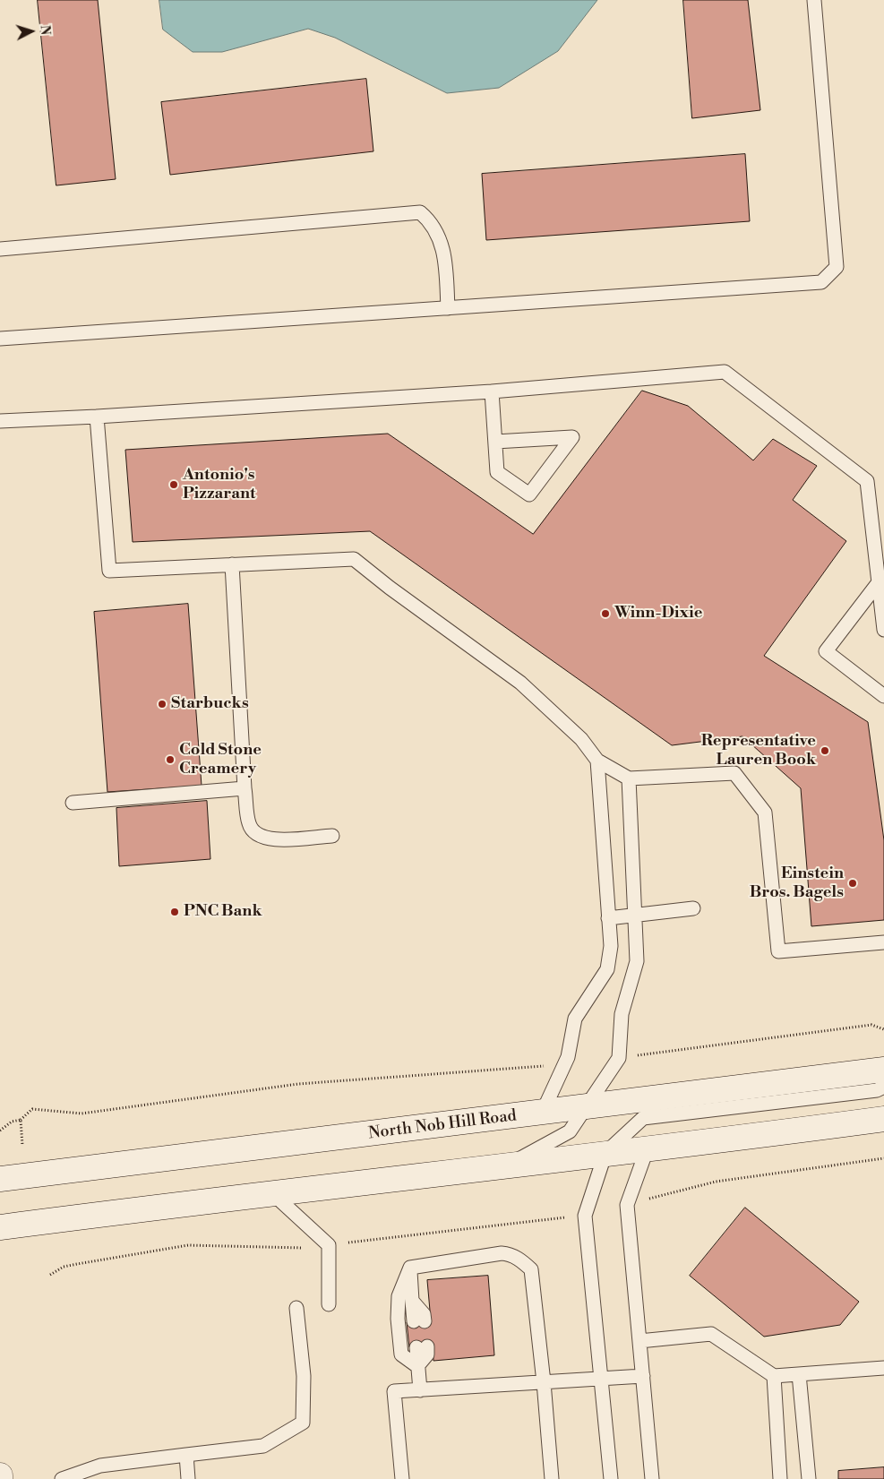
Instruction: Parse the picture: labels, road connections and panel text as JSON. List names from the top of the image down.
{
  "streets": {
    "main road": ["North Nob Hill Road"]
  },
  "places": [
    "Antonio's Pizzarant",
    "Winn-Dixie",
    "Starbucks",
    "Representative Lauren Book",
    "Cold Stone Creamery",
    "Einstein Bros. Bagels",
    "PNC Bank"
  ],
  "north": "right"
}
